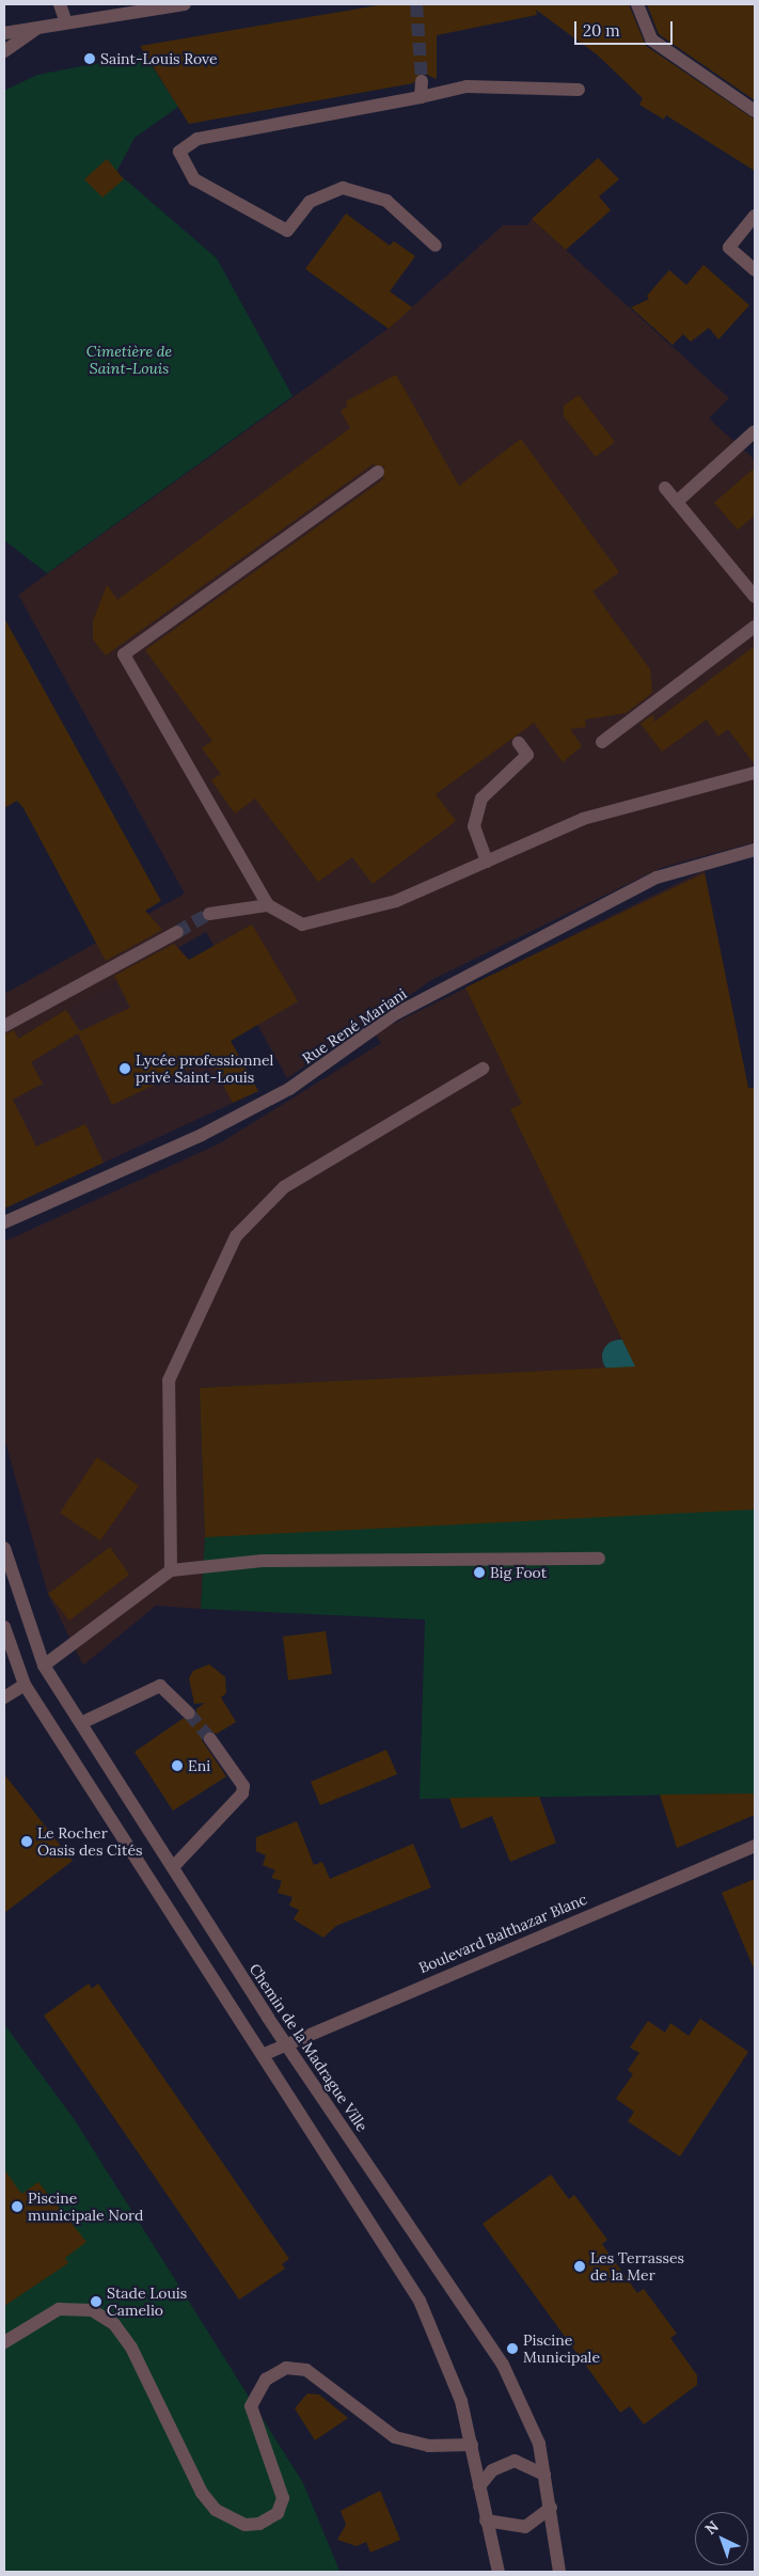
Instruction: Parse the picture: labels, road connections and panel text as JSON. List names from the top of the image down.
{
  "streets": {
    "street": ["Rue René Mariani", "Boulevard Balthazar Blanc", "Chemin de la Madrague Ville"]
  },
  "crossings": [
    ["Boulevard Balthazar Blanc", "Chemin de la Madrague Ville"]
  ],
  "parks": ["Cimetière de Saint-Louis"],
  "places": [
    "Saint-Louis Rove",
    "Lycée professionnel privé Saint-Louis",
    "Big Foot",
    "Eni",
    "Le Rocher Oasis des Cités",
    "Piscine municipale Nord",
    "Les Terrasses de la Mer",
    "Stade Louis Camelio",
    "Piscine Municipale"
  ],
  "scale_bar": "20 m",
  "north": "top left"
}
